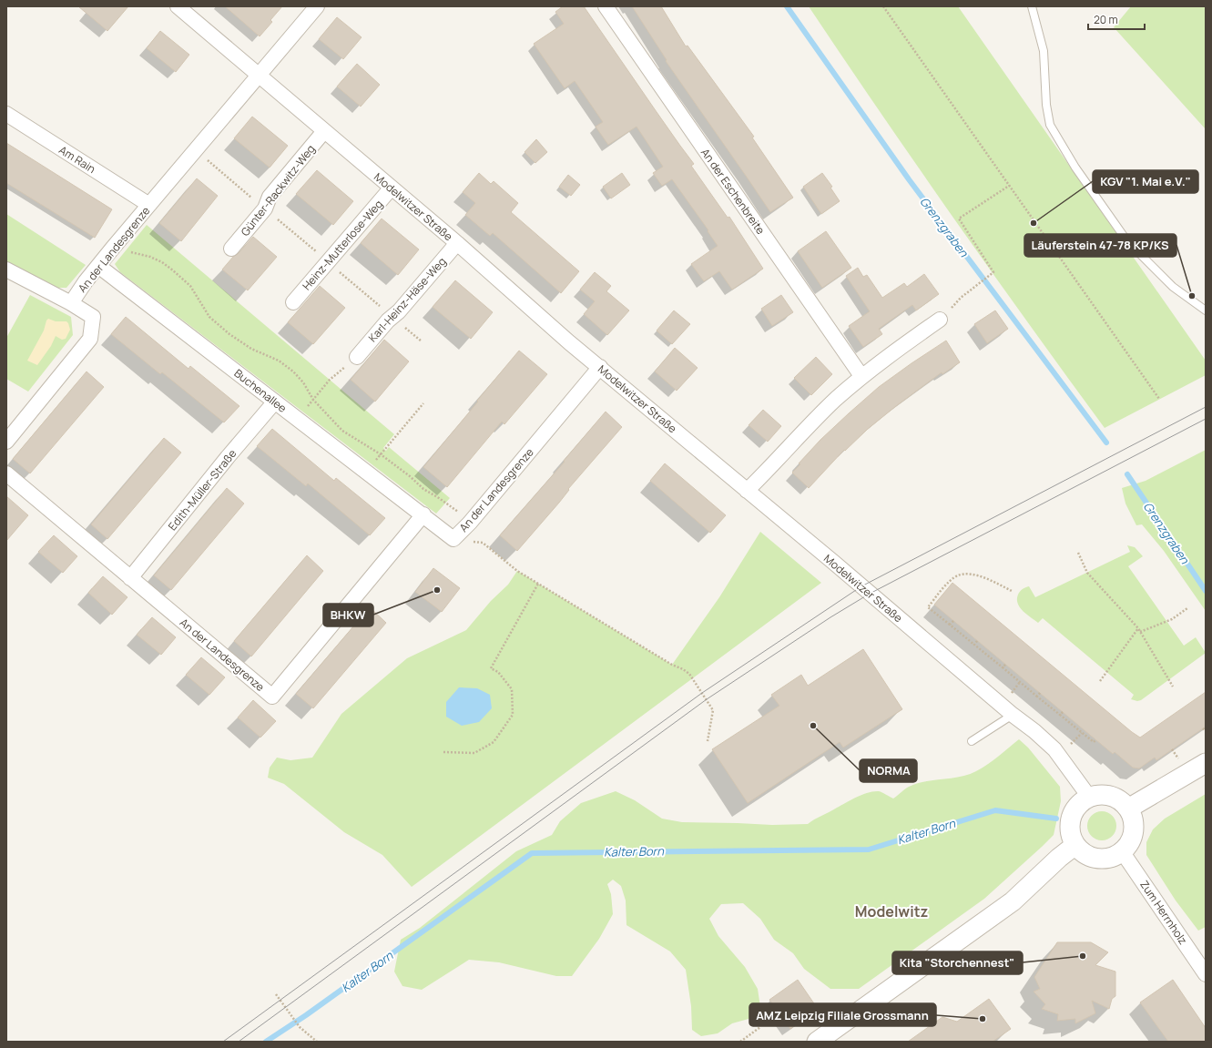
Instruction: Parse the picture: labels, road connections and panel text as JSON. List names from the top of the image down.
{
  "streets": {
    "street": [
      "Am Rain",
      "Günter-Rackwitz-Weg",
      "An der Eschenbreite",
      "Modelwitzer Straße",
      "Heinz-Mutterlose-Weg",
      "An der Landesgrenze",
      "Karl-Heinz-Häse-Weg",
      "Buchenallee",
      "Edith-Müller-Straße",
      "Zum Herrnholz"
    ]
  },
  "crossings": [
    ["Am Rain", "An der Landesgrenze"],
    ["Günter-Rackwitz-Weg", "Modelwitzer Straße"],
    ["Modelwitzer Straße", "Heinz-Mutterlose-Weg"],
    ["Modelwitzer Straße", "An der Landesgrenze"],
    ["Modelwitzer Straße", "Karl-Heinz-Häse-Weg"],
    ["Modelwitzer Straße", "Zum Herrnholz"],
    ["An der Landesgrenze", "Buchenallee"],
    ["An der Landesgrenze", "Edith-Müller-Straße"],
    ["Buchenallee", "Edith-Müller-Straße"]
  ],
  "districts": ["Modelwitz"],
  "water": ["Grenzgraben", "Kalter Born"],
  "places": [
    "KGV \"1. Mai e.V.\"",
    "Läuferstein 47-78 KP/KS",
    "BHKW",
    "NORMA",
    "Kita \"Storchennest\"",
    "AMZ Leipzig Filiale Grossmann"
  ],
  "scale_bar": "20 m"
}
